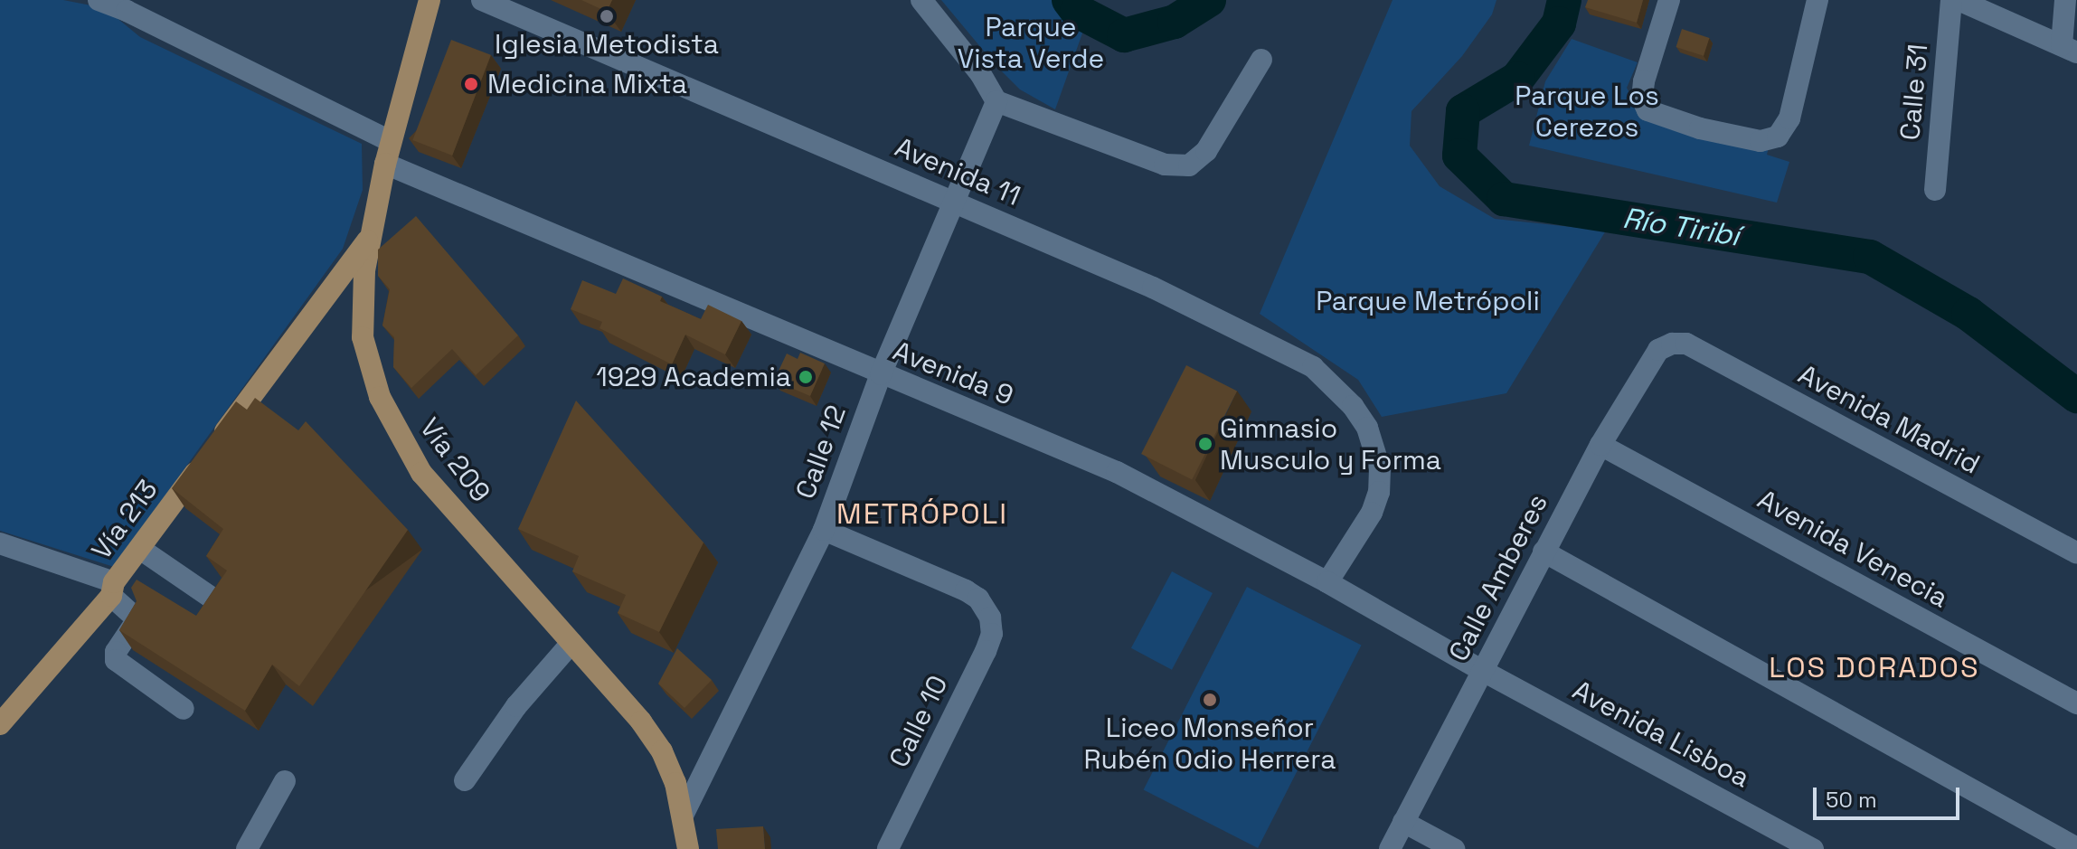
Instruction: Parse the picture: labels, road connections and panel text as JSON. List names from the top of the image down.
{
  "streets": {
    "main road": ["Vía 209", "Vía 213"],
    "street": [
      "Calle 31",
      "Avenida 11",
      "Avenida 9",
      "Avenida Madrid",
      "Calle 12",
      "Avenida Venecia",
      "Calle Amberes",
      "Calle 10",
      "Avenida Lisboa"
    ]
  },
  "crossings": [
    ["Avenida 11", "Avenida 9"],
    ["Avenida 11", "Calle 12"],
    ["Avenida 9", "Calle 12"],
    ["Avenida 9", "Vía 209"],
    ["Avenida 9", "Calle Amberes"],
    ["Avenida 9", "Avenida Lisboa"],
    ["Avenida Madrid", "Calle Amberes"],
    ["Calle 12", "Vía 209"],
    ["Calle 12", "Calle 10"],
    ["Vía 209", "Vía 213"],
    ["Avenida Venecia", "Calle Amberes"],
    ["Calle Amberes", "Avenida Lisboa"]
  ],
  "districts": ["METRÓPOLI", "LOS DORADOS"],
  "water": ["Río Tiribí"],
  "parks": ["Parque Vista Verde", "Parque Los Cerezos", "Parque Metrópoli"],
  "places": [
    "Iglesia Metodista",
    "Medicina Mixta",
    "1929 Academia",
    "Gimnasio Musculo y Forma",
    "Liceo Monseñor Rubén Odio Herrera"
  ],
  "scale_bar": "50 m"
}
